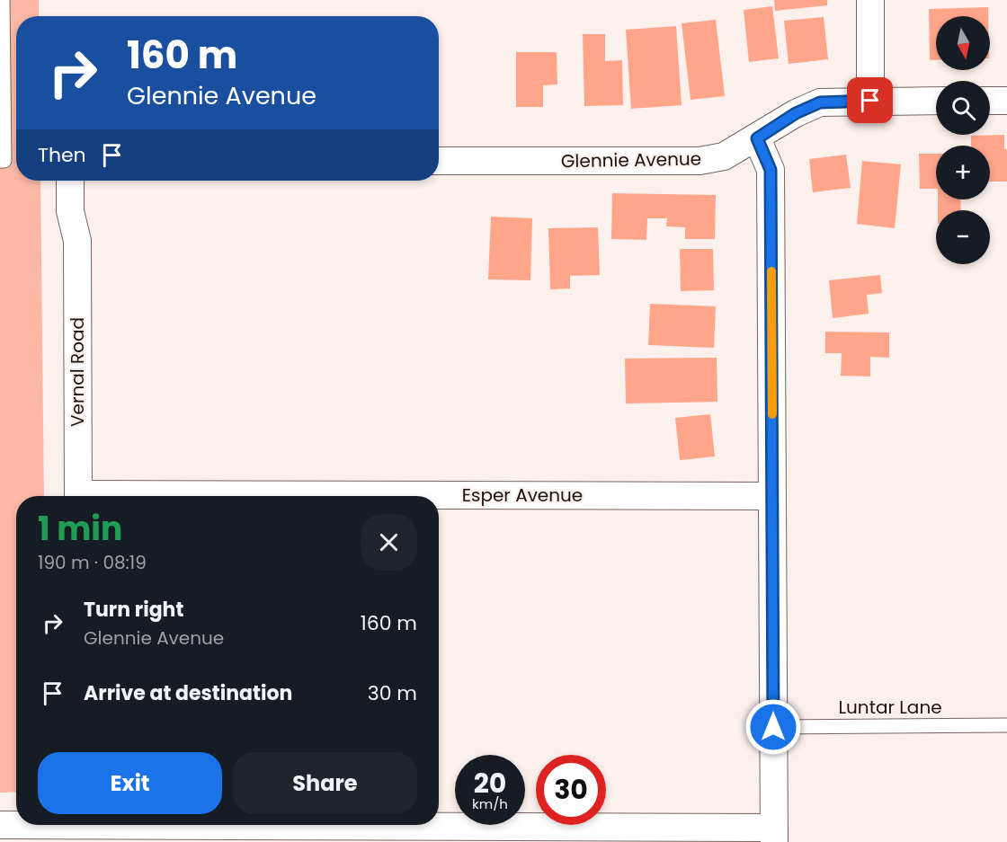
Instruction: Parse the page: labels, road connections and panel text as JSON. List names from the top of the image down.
{
  "streets": {
    "street": ["Glennie Avenue", "Vernal Road", "Esper Avenue"],
    "lane": ["Luntar Lane"]
  },
  "north": "bottom",
  "page": {
    "map_buttons": ["+", "−"],
    "turn": ["160 m", "Glennie Avenue"],
    "then": "Then",
    "heading": ["1 min", "190 m · 08:19"],
    "list": [
      {
        "name": "Turn right",
        "note": "Glennie Avenue",
        "value": "160 m"
      },
      {
        "name": "Arrive at destination",
        "value": "30 m"
      }
    ],
    "buttons": ["Exit", "Share"],
    "speed": "20 km/h",
    "limit": "30"
  }
}
